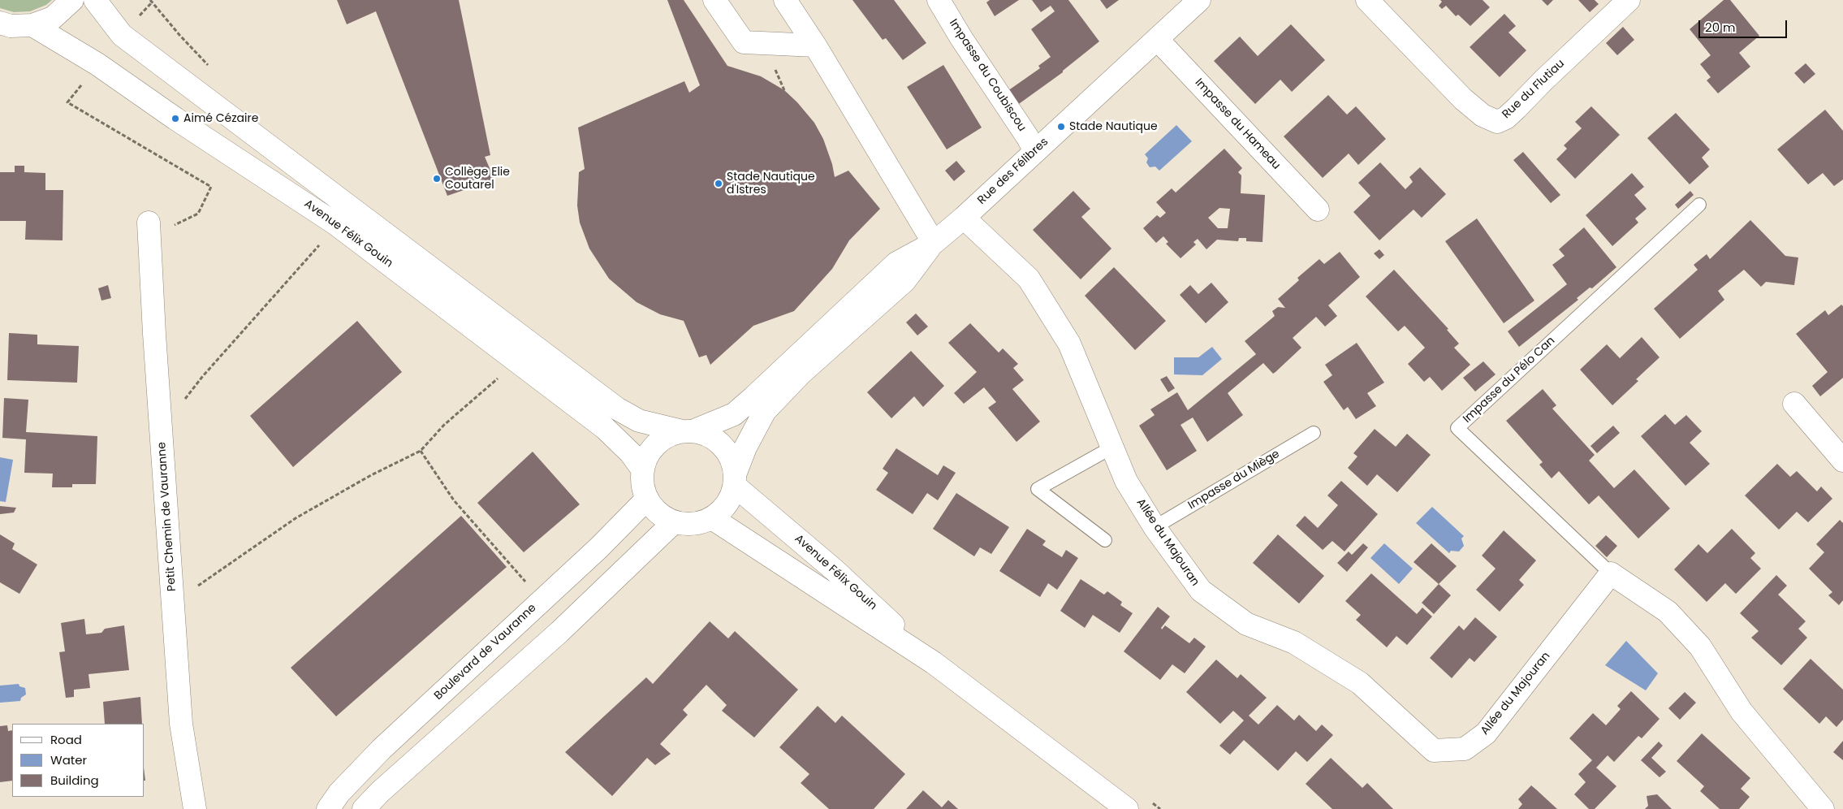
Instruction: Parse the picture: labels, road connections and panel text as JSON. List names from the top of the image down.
{
  "streets": {
    "street": [
      "Impasse du Coubiscou",
      "Rue du Flutiau",
      "Impasse du Hameau",
      "Rue des Félibres",
      "Avenue Félix Gouin",
      "Petit Chemin de Vauranne",
      "Allée du Majouran",
      "Boulevard de Vauranne"
    ],
    "lane": ["Impasse du Pélo Can", "Impasse du Miège"]
  },
  "crossings": [
    ["Impasse du Coubiscou", "Rue des Félibres"],
    ["Impasse du Hameau", "Rue des Félibres"],
    ["Rue des Félibres", "Avenue Félix Gouin"],
    ["Rue des Félibres", "Allée du Majouran"],
    ["Rue des Félibres", "Boulevard de Vauranne"],
    ["Avenue Félix Gouin", "Boulevard de Vauranne"],
    ["Impasse du Pélo Can", "Allée du Majouran"],
    ["Impasse du Miège", "Allée du Majouran"]
  ],
  "places": [
    "Aimé Cézaire",
    "Stade Nautique",
    "Collège Elie Coutarel",
    "Stade Nautique d'Istres"
  ],
  "legend": ["Road", "Water", "Building"],
  "scale_bar": "20 m"
}
